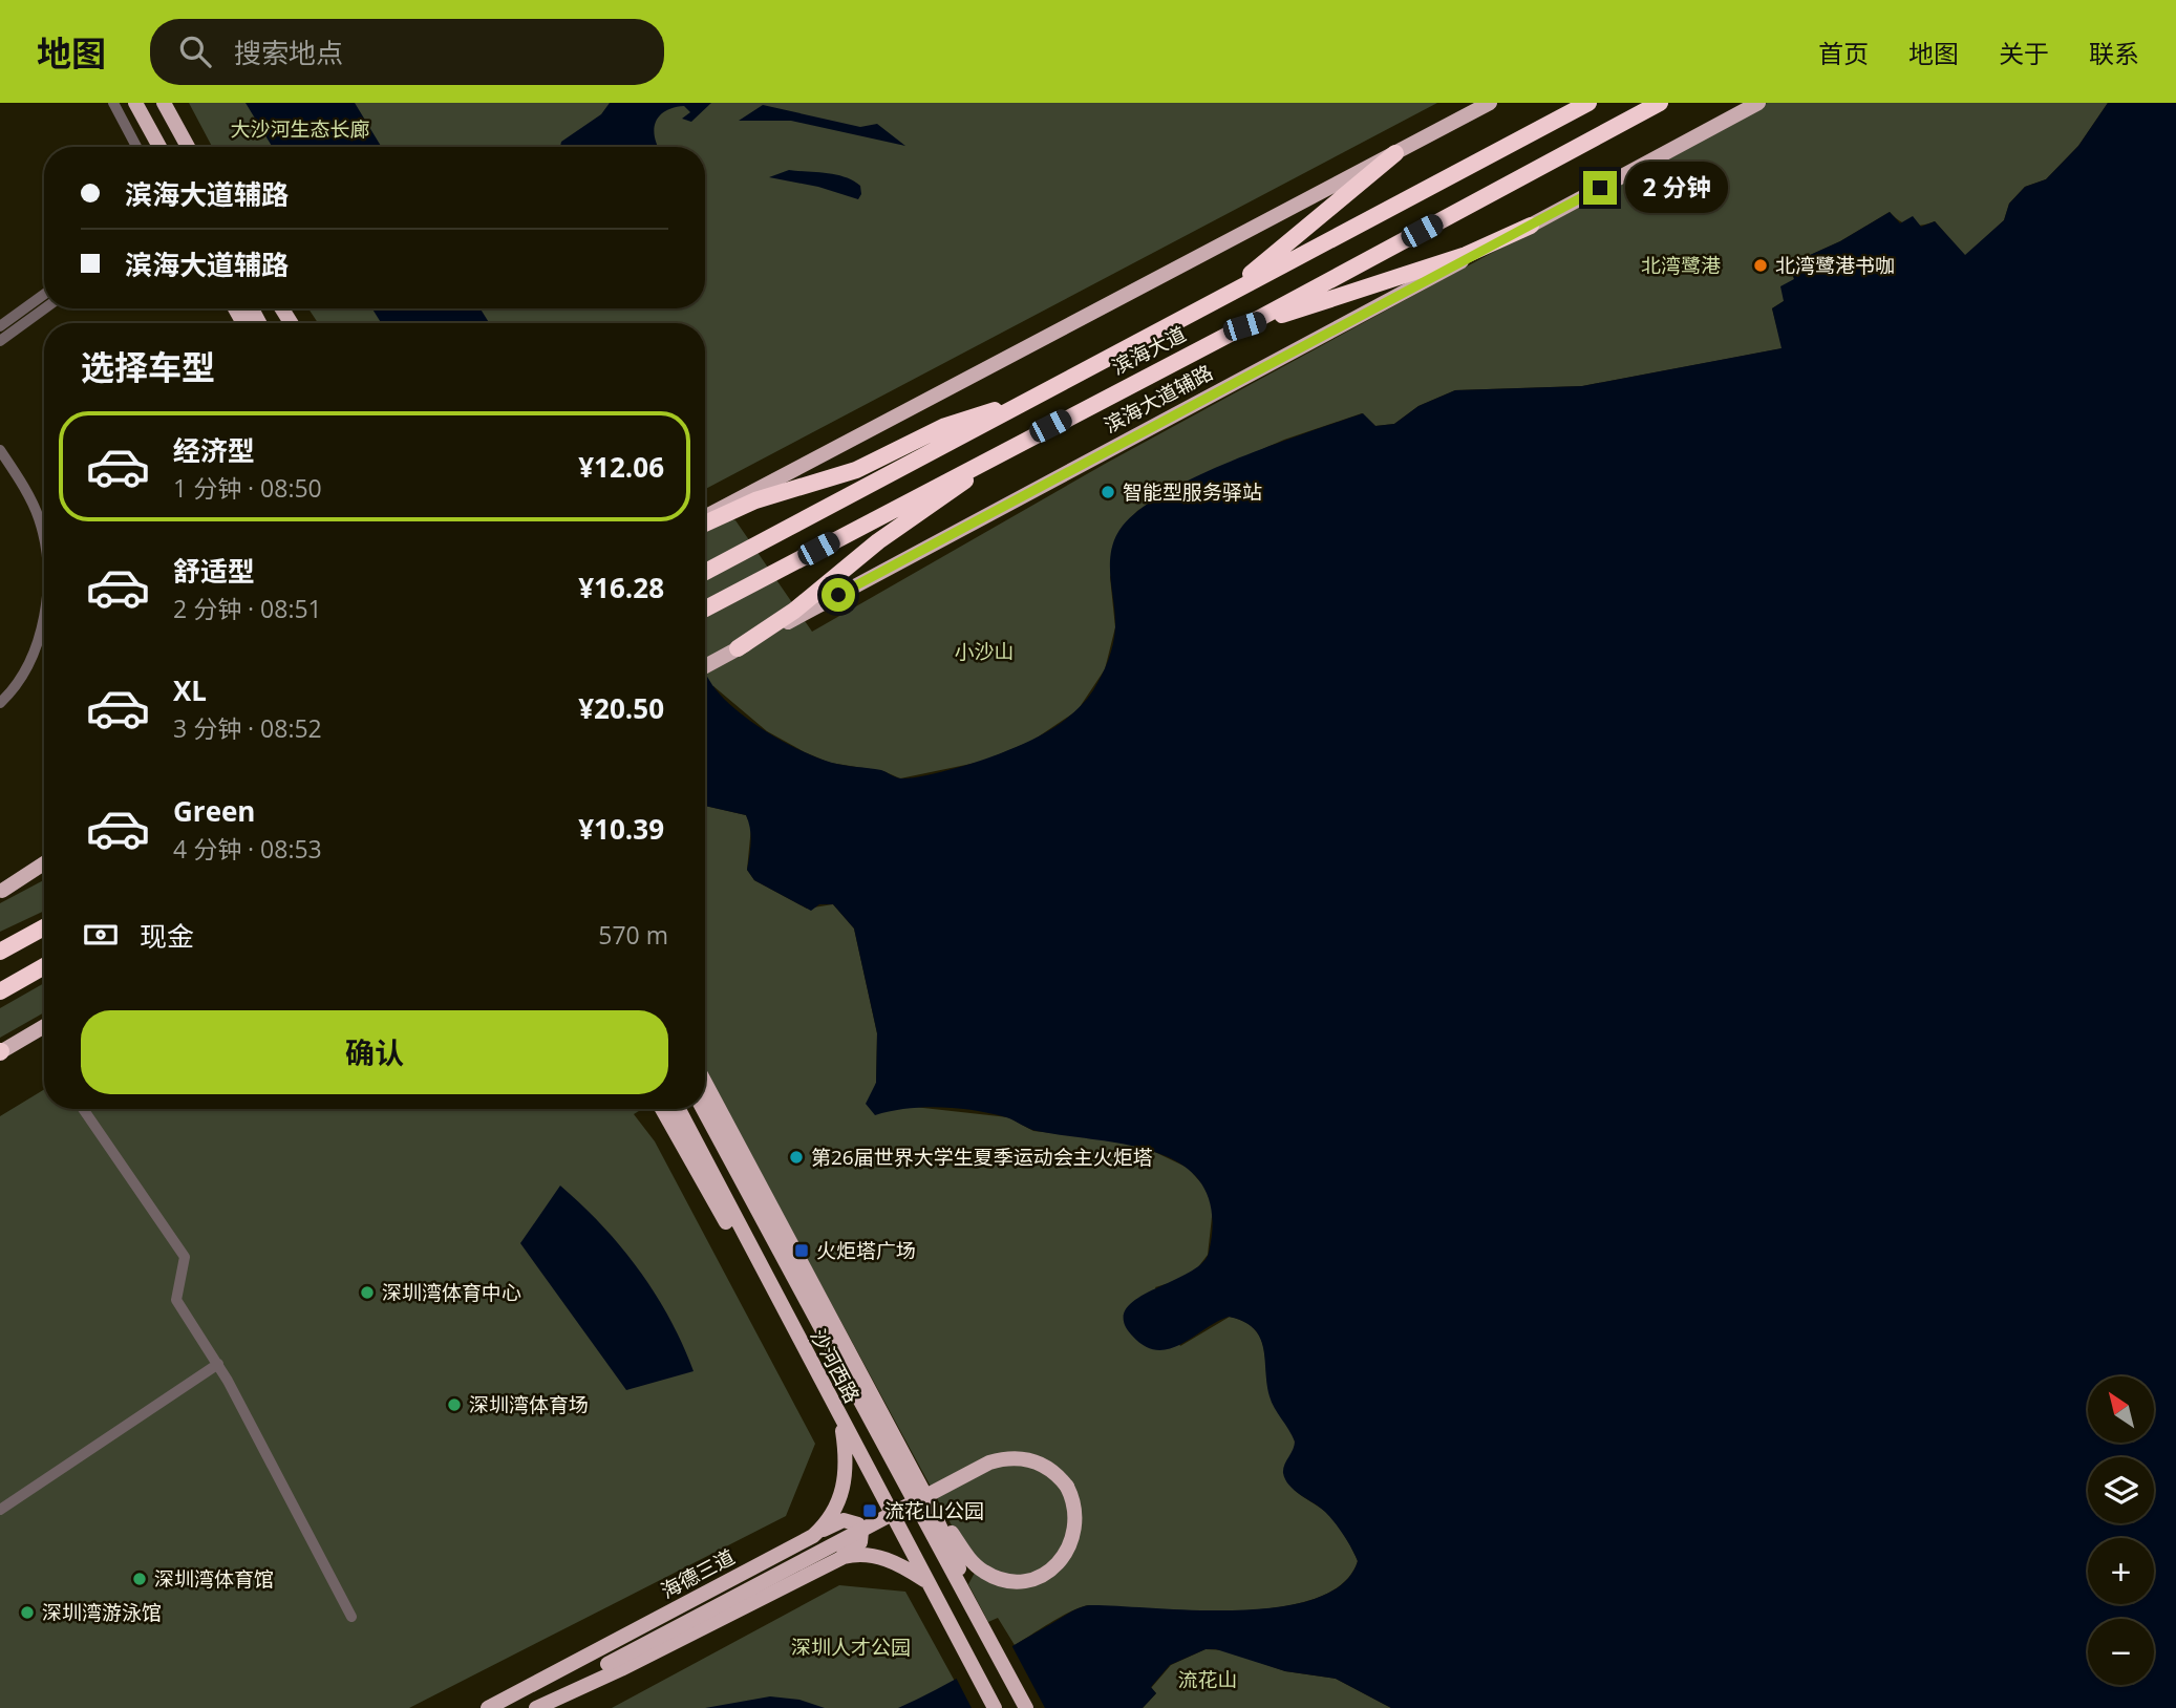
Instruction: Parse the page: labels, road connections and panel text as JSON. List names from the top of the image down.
{
  "streets": {
    "highway": ["滨海大道"],
    "main road": ["滨海大道辅路", "沙河西路", "海德三道"]
  },
  "crossings": [
    ["沙河西路", "海德三道"]
  ],
  "parks": [
    "大沙河生态长廊",
    "北湾鹭港",
    "小沙山",
    "深圳人才公园",
    "流花山"
  ],
  "places": {
    "other": [
      "北湾鹭港书咖",
      "智能型服务驿站",
      "第26届世界大学生夏季运动会主火炬塔",
      "深圳湾体育中心",
      "深圳湾体育场",
      "深圳湾体育馆",
      "深圳湾游泳馆"
    ],
    "transit": ["火炬塔广场", "流花山公园"]
  },
  "north": "top left",
  "page": {
    "header": "地图",
    "search": "搜索地点",
    "nav": [
      "首页",
      "地图",
      "关于",
      "联系"
    ],
    "banner": ["滨海大道辅路", "滨海大道辅路"],
    "bubble": "2 分钟",
    "heading": "选择车型",
    "list": [
      {
        "name": "经济型",
        "note": "1 分钟 · 08:50",
        "value": "¥12.06"
      },
      {
        "name": "舒适型",
        "note": "2 分钟 · 08:51",
        "value": "¥16.28"
      },
      {
        "name": "XL",
        "note": "3 分钟 · 08:52",
        "value": "¥20.50"
      },
      {
        "name": "Green",
        "note": "4 分钟 · 08:53",
        "value": "¥10.39"
      }
    ],
    "pay": ["现金", "570 m"],
    "buttons": "确认",
    "map_buttons": ["+", "−"]
  }
}
